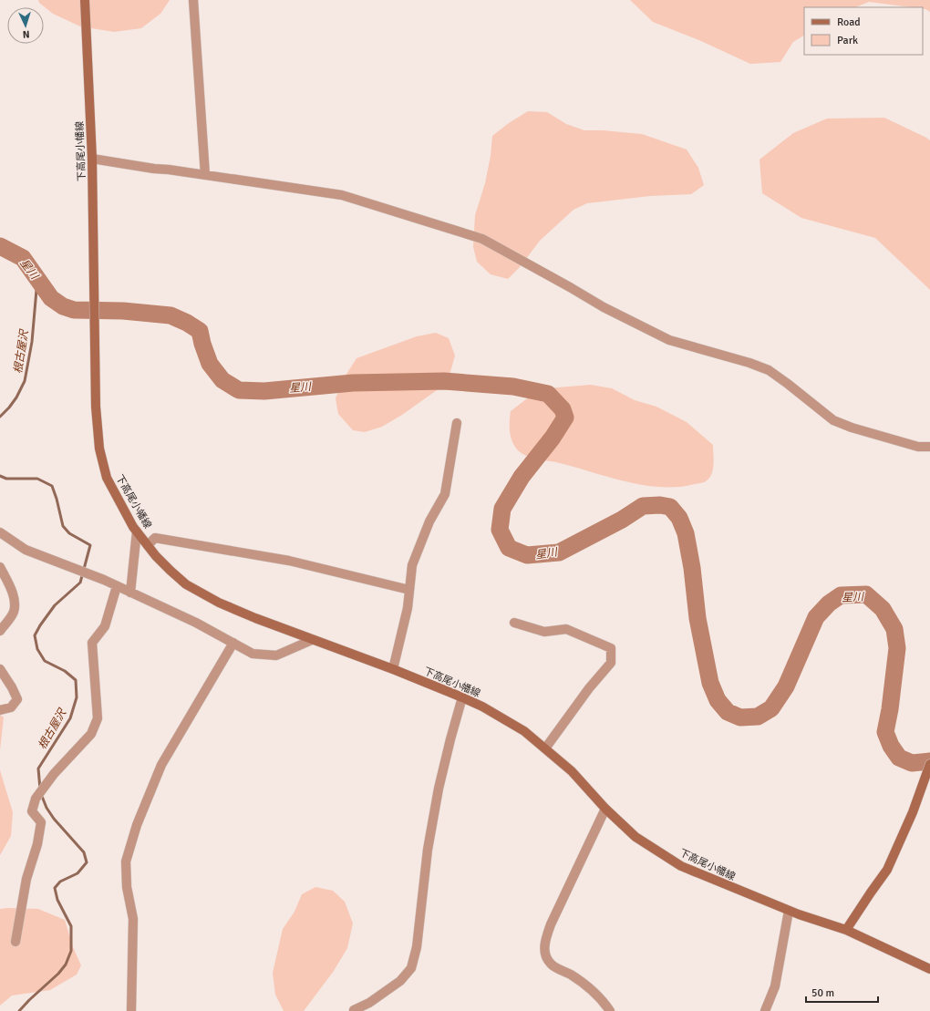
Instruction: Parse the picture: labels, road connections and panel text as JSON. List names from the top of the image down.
{
  "streets": {
    "main road": ["下高尾小幡線"]
  },
  "water": ["星川", "根古屋沢"],
  "legend": ["Road", "Park"],
  "scale_bar": "50 m",
  "north": "bottom"
}
